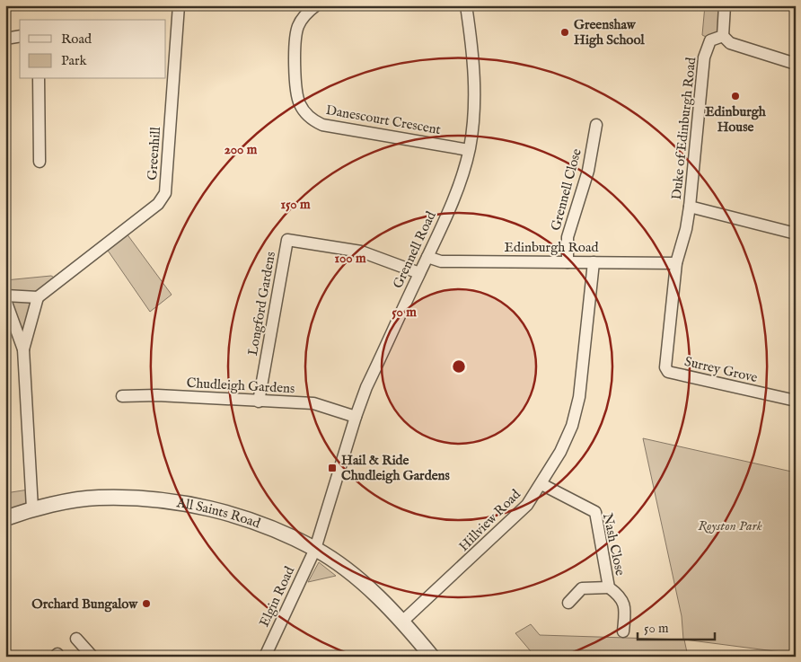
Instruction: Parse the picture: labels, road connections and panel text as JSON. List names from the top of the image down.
{
  "streets": {
    "street": [
      "Danescourt Crescent",
      "Duke of Edinburgh Road",
      "Greenhill",
      "Grennell Close",
      "Edinburgh Road",
      "Grennell Road",
      "Longford Gardens",
      "Surrey Grove",
      "Chudleigh Gardens",
      "All Saints Road",
      "Hillview Road",
      "Nash Close",
      "Elgin Road"
    ]
  },
  "crossings": [
    ["Danescourt Crescent", "Grennell Road"],
    ["Duke of Edinburgh Road", "Edinburgh Road"],
    ["Duke of Edinburgh Road", "Surrey Grove"],
    ["Grennell Close", "Edinburgh Road"],
    ["Edinburgh Road", "Grennell Road"],
    ["Edinburgh Road", "Surrey Grove"],
    ["Edinburgh Road", "Hillview Road"],
    ["Grennell Road", "Longford Gardens"],
    ["Grennell Road", "Chudleigh Gardens"],
    ["Grennell Road", "All Saints Road"],
    ["Grennell Road", "Elgin Road"],
    ["Longford Gardens", "Chudleigh Gardens"],
    ["All Saints Road", "Hillview Road"],
    ["All Saints Road", "Elgin Road"],
    ["Hillview Road", "Nash Close"]
  ],
  "parks": ["Royston Park"],
  "places": {
    "other": ["Greenshaw High School", "Edinburgh House", "Orchard Bungalow"],
    "transit": ["Hail & Ride Chudleigh Gardens"]
  },
  "legend": ["Road", "Park"],
  "scale_bar": "50 m",
  "rings": [
    "200 m",
    "150 m",
    "100 m",
    "50 m"
  ]
}
